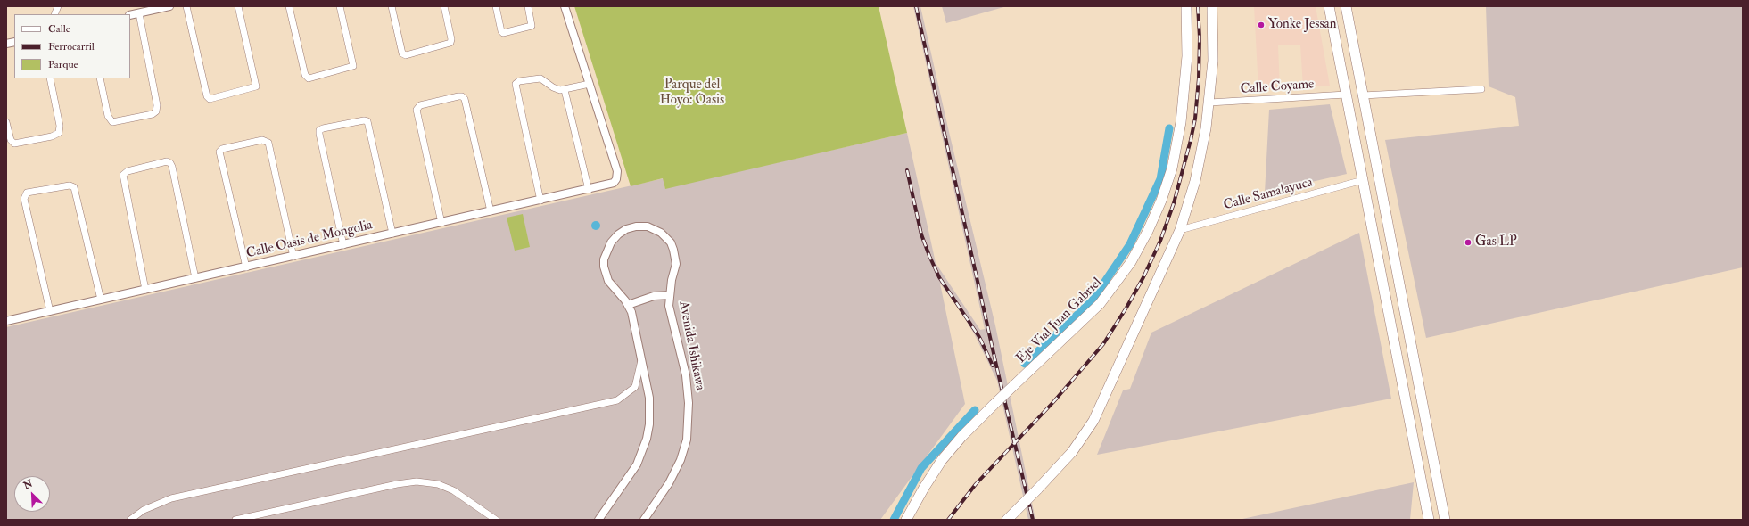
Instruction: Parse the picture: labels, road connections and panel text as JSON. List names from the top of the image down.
{
  "streets": {
    "main road": ["Eje Vial Juan Gabriel"],
    "street": [
      "Calle Coyame",
      "Calle Samalayuca",
      "Calle Oasis de Mongolia",
      "Avenida Ishikawa"
    ]
  },
  "parks": ["Parque del Hoyo: Oasis"],
  "places": ["Yonke Jessan", "Gas LP"],
  "legend": ["Calle", "Ferrocarril", "Parque"],
  "north": "top left"
}
